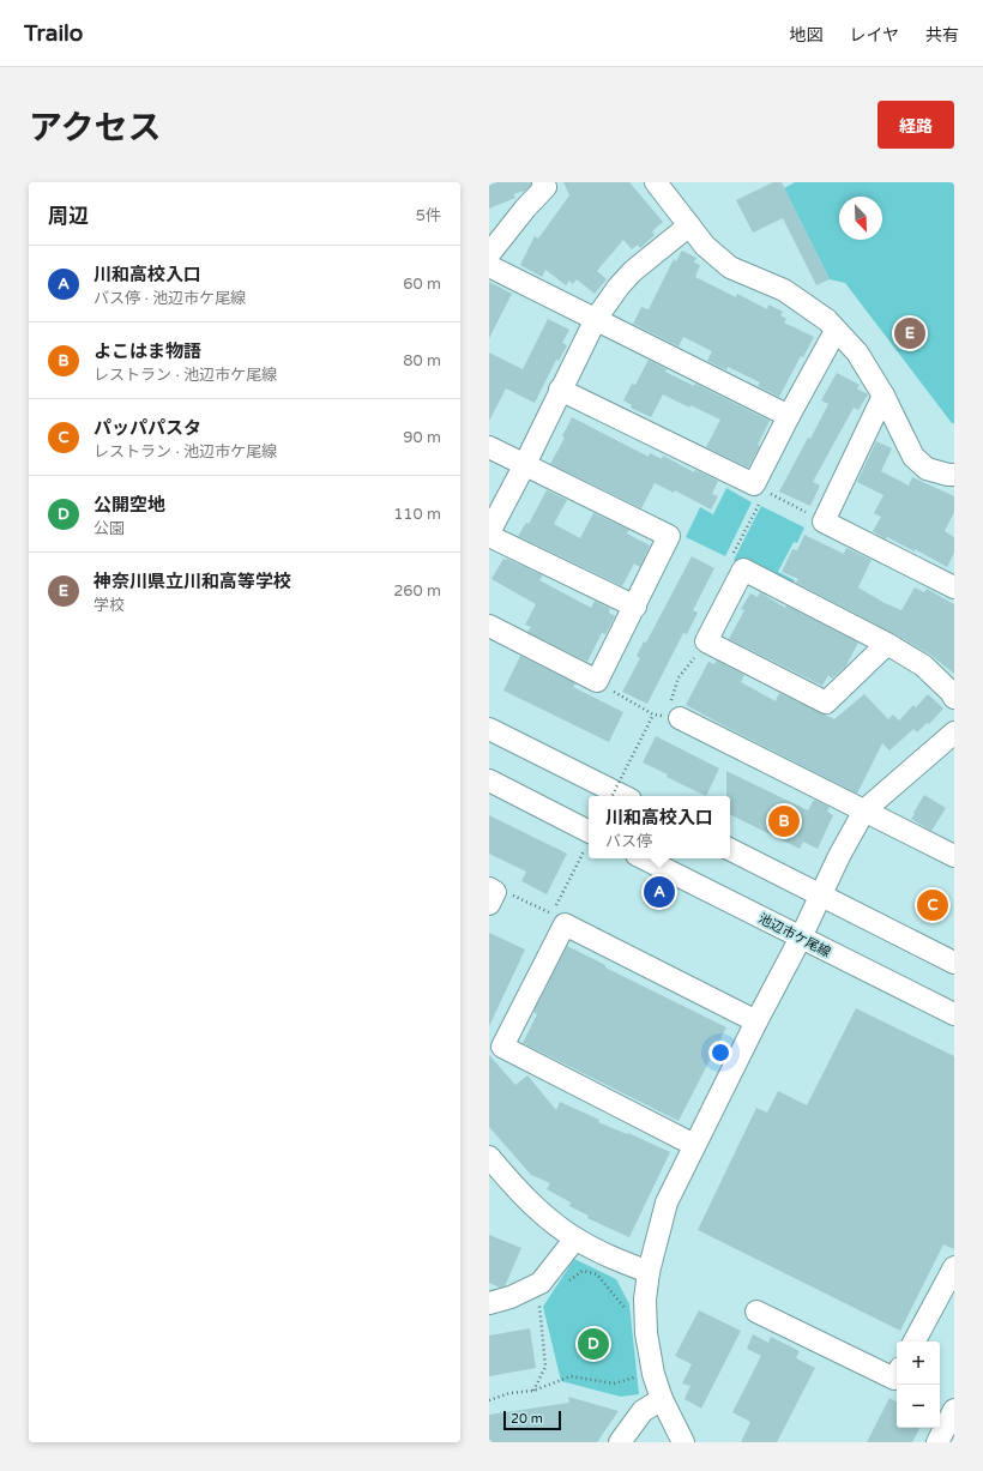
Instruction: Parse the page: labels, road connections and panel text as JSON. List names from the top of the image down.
{
  "streets": {
    "street": ["池辺市ケ尾線"]
  },
  "scale_bar": "20 m",
  "north": "bottom right",
  "page": {
    "header": "Trailo",
    "nav": ["地図", "レイヤ", "共有"],
    "title": "アクセス",
    "buttons": "経路",
    "heading": ["周辺", "5件"],
    "list": [
      {
        "mark": "A",
        "name": "川和高校入口",
        "note": "バス停 · 池辺市ケ尾線",
        "value": "60 m"
      },
      {
        "mark": "B",
        "name": "よこはま物語",
        "note": "レストラン · 池辺市ケ尾線",
        "value": "80 m"
      },
      {
        "mark": "C",
        "name": "パッパパスタ",
        "note": "レストラン · 池辺市ケ尾線",
        "value": "90 m"
      },
      {
        "mark": "D",
        "name": "公開空地",
        "note": "公園",
        "value": "110 m"
      },
      {
        "mark": "E",
        "name": "神奈川県立川和高等学校",
        "note": "学校",
        "value": "260 m"
      }
    ],
    "pins": [
      "E",
      "B",
      "A",
      "C",
      "D"
    ],
    "popup": ["川和高校入口", "バス停"],
    "map_buttons": ["+", "−"],
    "scale": "20 m"
  }
}
